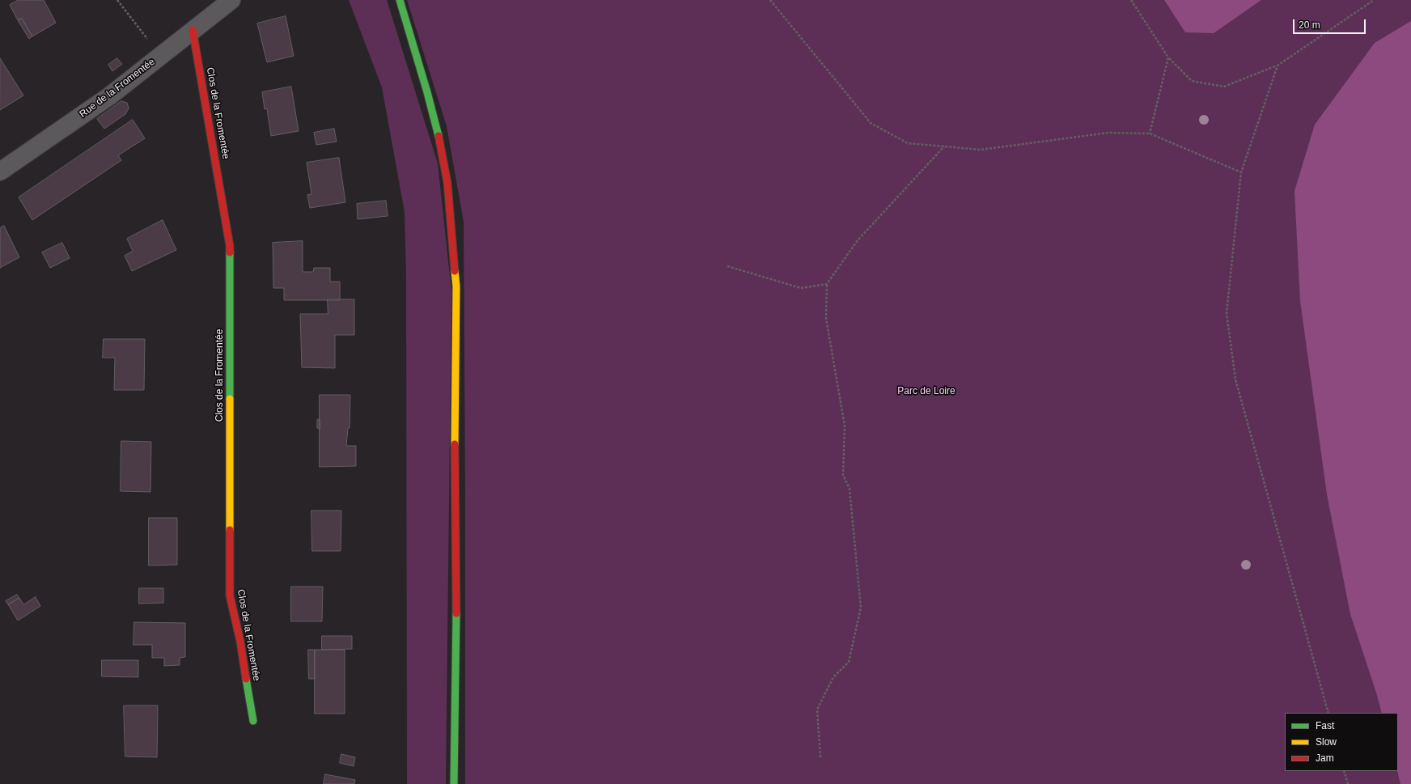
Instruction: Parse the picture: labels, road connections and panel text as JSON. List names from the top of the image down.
{
  "streets": {
    "street": ["Rue de la Fromentée", "Clos de la Fromentée"]
  },
  "crossings": [
    ["Rue de la Fromentée", "Clos de la Fromentée"]
  ],
  "parks": ["Parc de Loire"],
  "legend": ["Fast", "Slow", "Jam"],
  "scale_bar": "20 m"
}
